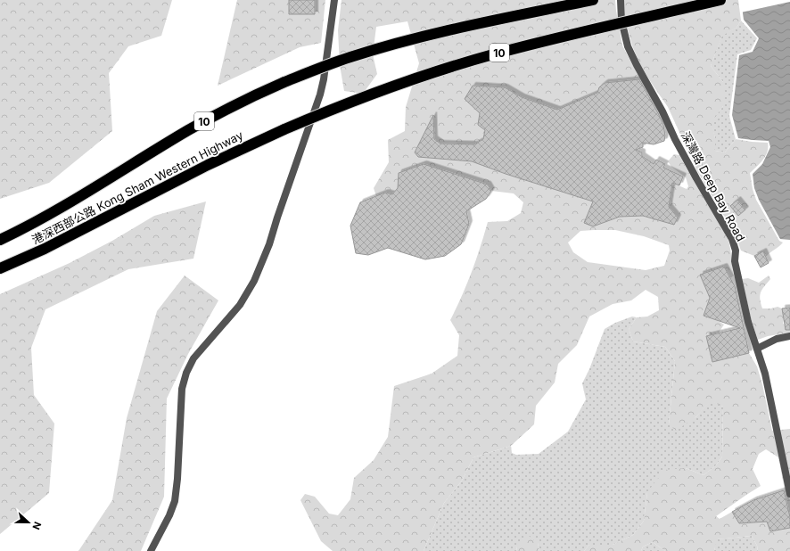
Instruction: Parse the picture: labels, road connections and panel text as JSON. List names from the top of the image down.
{
  "streets": {
    "highway": ["10", "港深西部公路 Kong Sham Western Highway"],
    "street": ["深灣路 Deep Bay Road"]
  },
  "north": "right"
}
